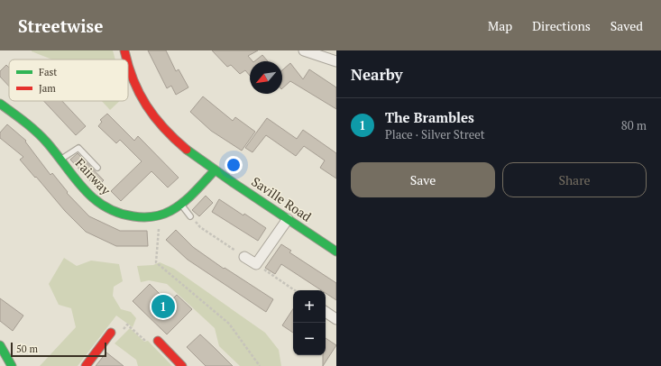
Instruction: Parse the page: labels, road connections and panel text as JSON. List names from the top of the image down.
{
  "streets": {
    "street": ["Fairway", "Saville Road"]
  },
  "crossings": [
    ["Fairway", "Saville Road"]
  ],
  "legend": ["Fast", "Jam"],
  "scale_bar": "50 m",
  "north": "bottom left",
  "page": {
    "header": "Streetwise",
    "nav": ["Map", "Directions", "Saved"],
    "heading": "Nearby",
    "list": [
      {
        "mark": "1",
        "name": "The Brambles",
        "note": "Place · Silver Street",
        "value": "80 m"
      }
    ],
    "buttons": ["Save", "Share"],
    "map_buttons": ["+", "−"],
    "pins": "1",
    "scale": "50 m"
  }
}
